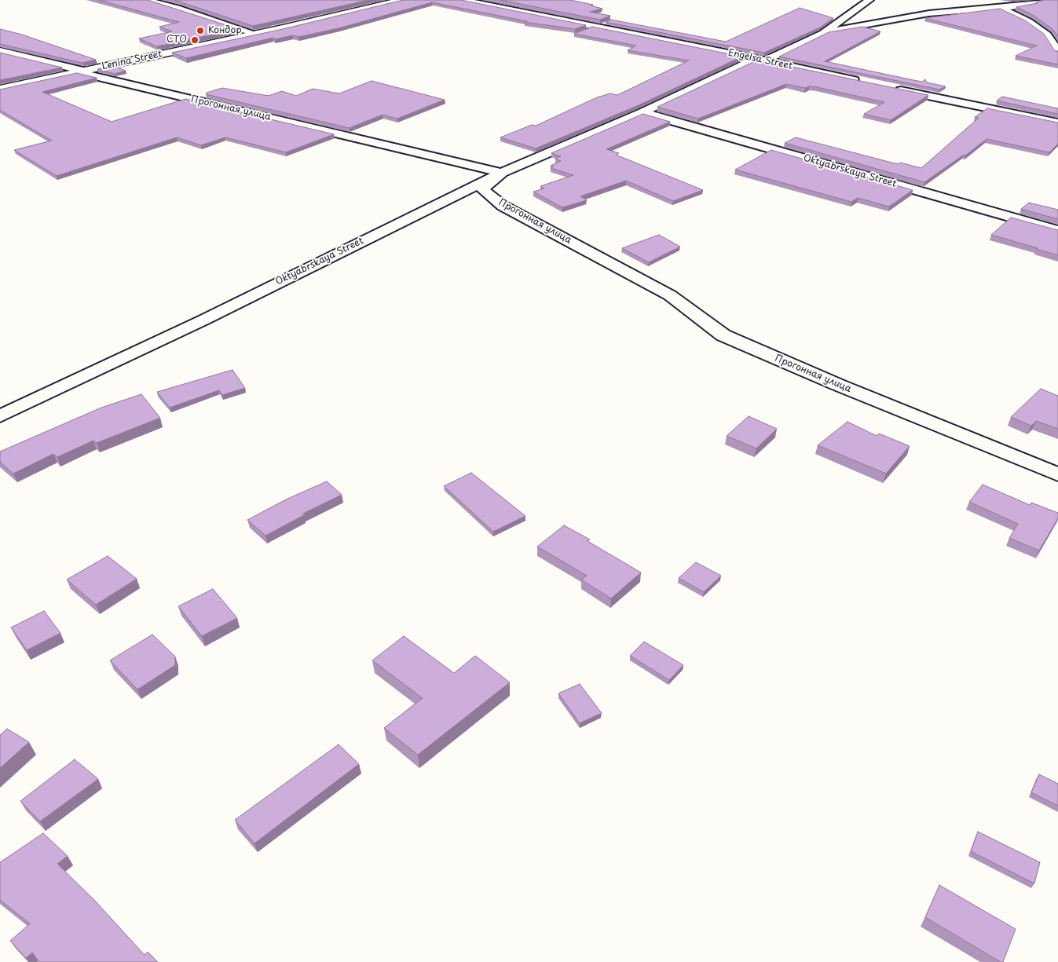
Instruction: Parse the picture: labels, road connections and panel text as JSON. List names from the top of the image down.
{
  "streets": {
    "street": [
      "Engelsa Street",
      "Lenina Street",
      "Прогонная улица",
      "Oktyabrskaya Street"
    ]
  },
  "crossings": [
    ["Engelsa Street", "Oktyabrskaya Street"],
    ["Lenina Street", "Прогонная улица"],
    ["Прогонная улица", "Oktyabrskaya Street"]
  ],
  "places": ["Кондор", "СТО"]
}
